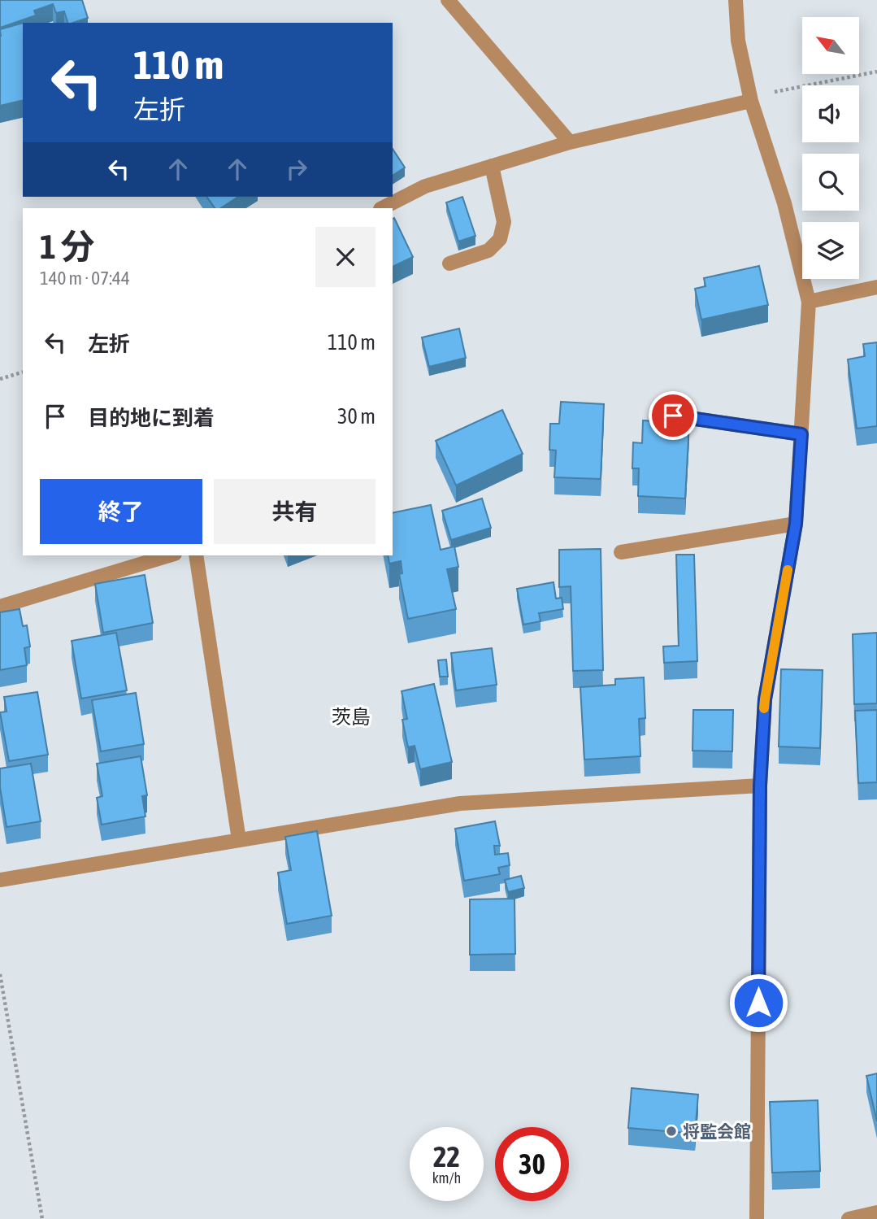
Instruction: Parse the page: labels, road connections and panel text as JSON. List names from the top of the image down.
{
  "districts": ["茨島"],
  "places": ["将監会館"],
  "north": "top left",
  "page": {
    "turn": ["110 m", "左折"],
    "heading": ["1 分", "140 m · 07:44"],
    "list": [
      {
        "name": "左折",
        "value": "110 m"
      },
      {
        "name": "目的地に到着",
        "value": "30 m"
      }
    ],
    "buttons": ["終了", "共有"],
    "speed": "22 km/h",
    "limit": "30"
  }
}
